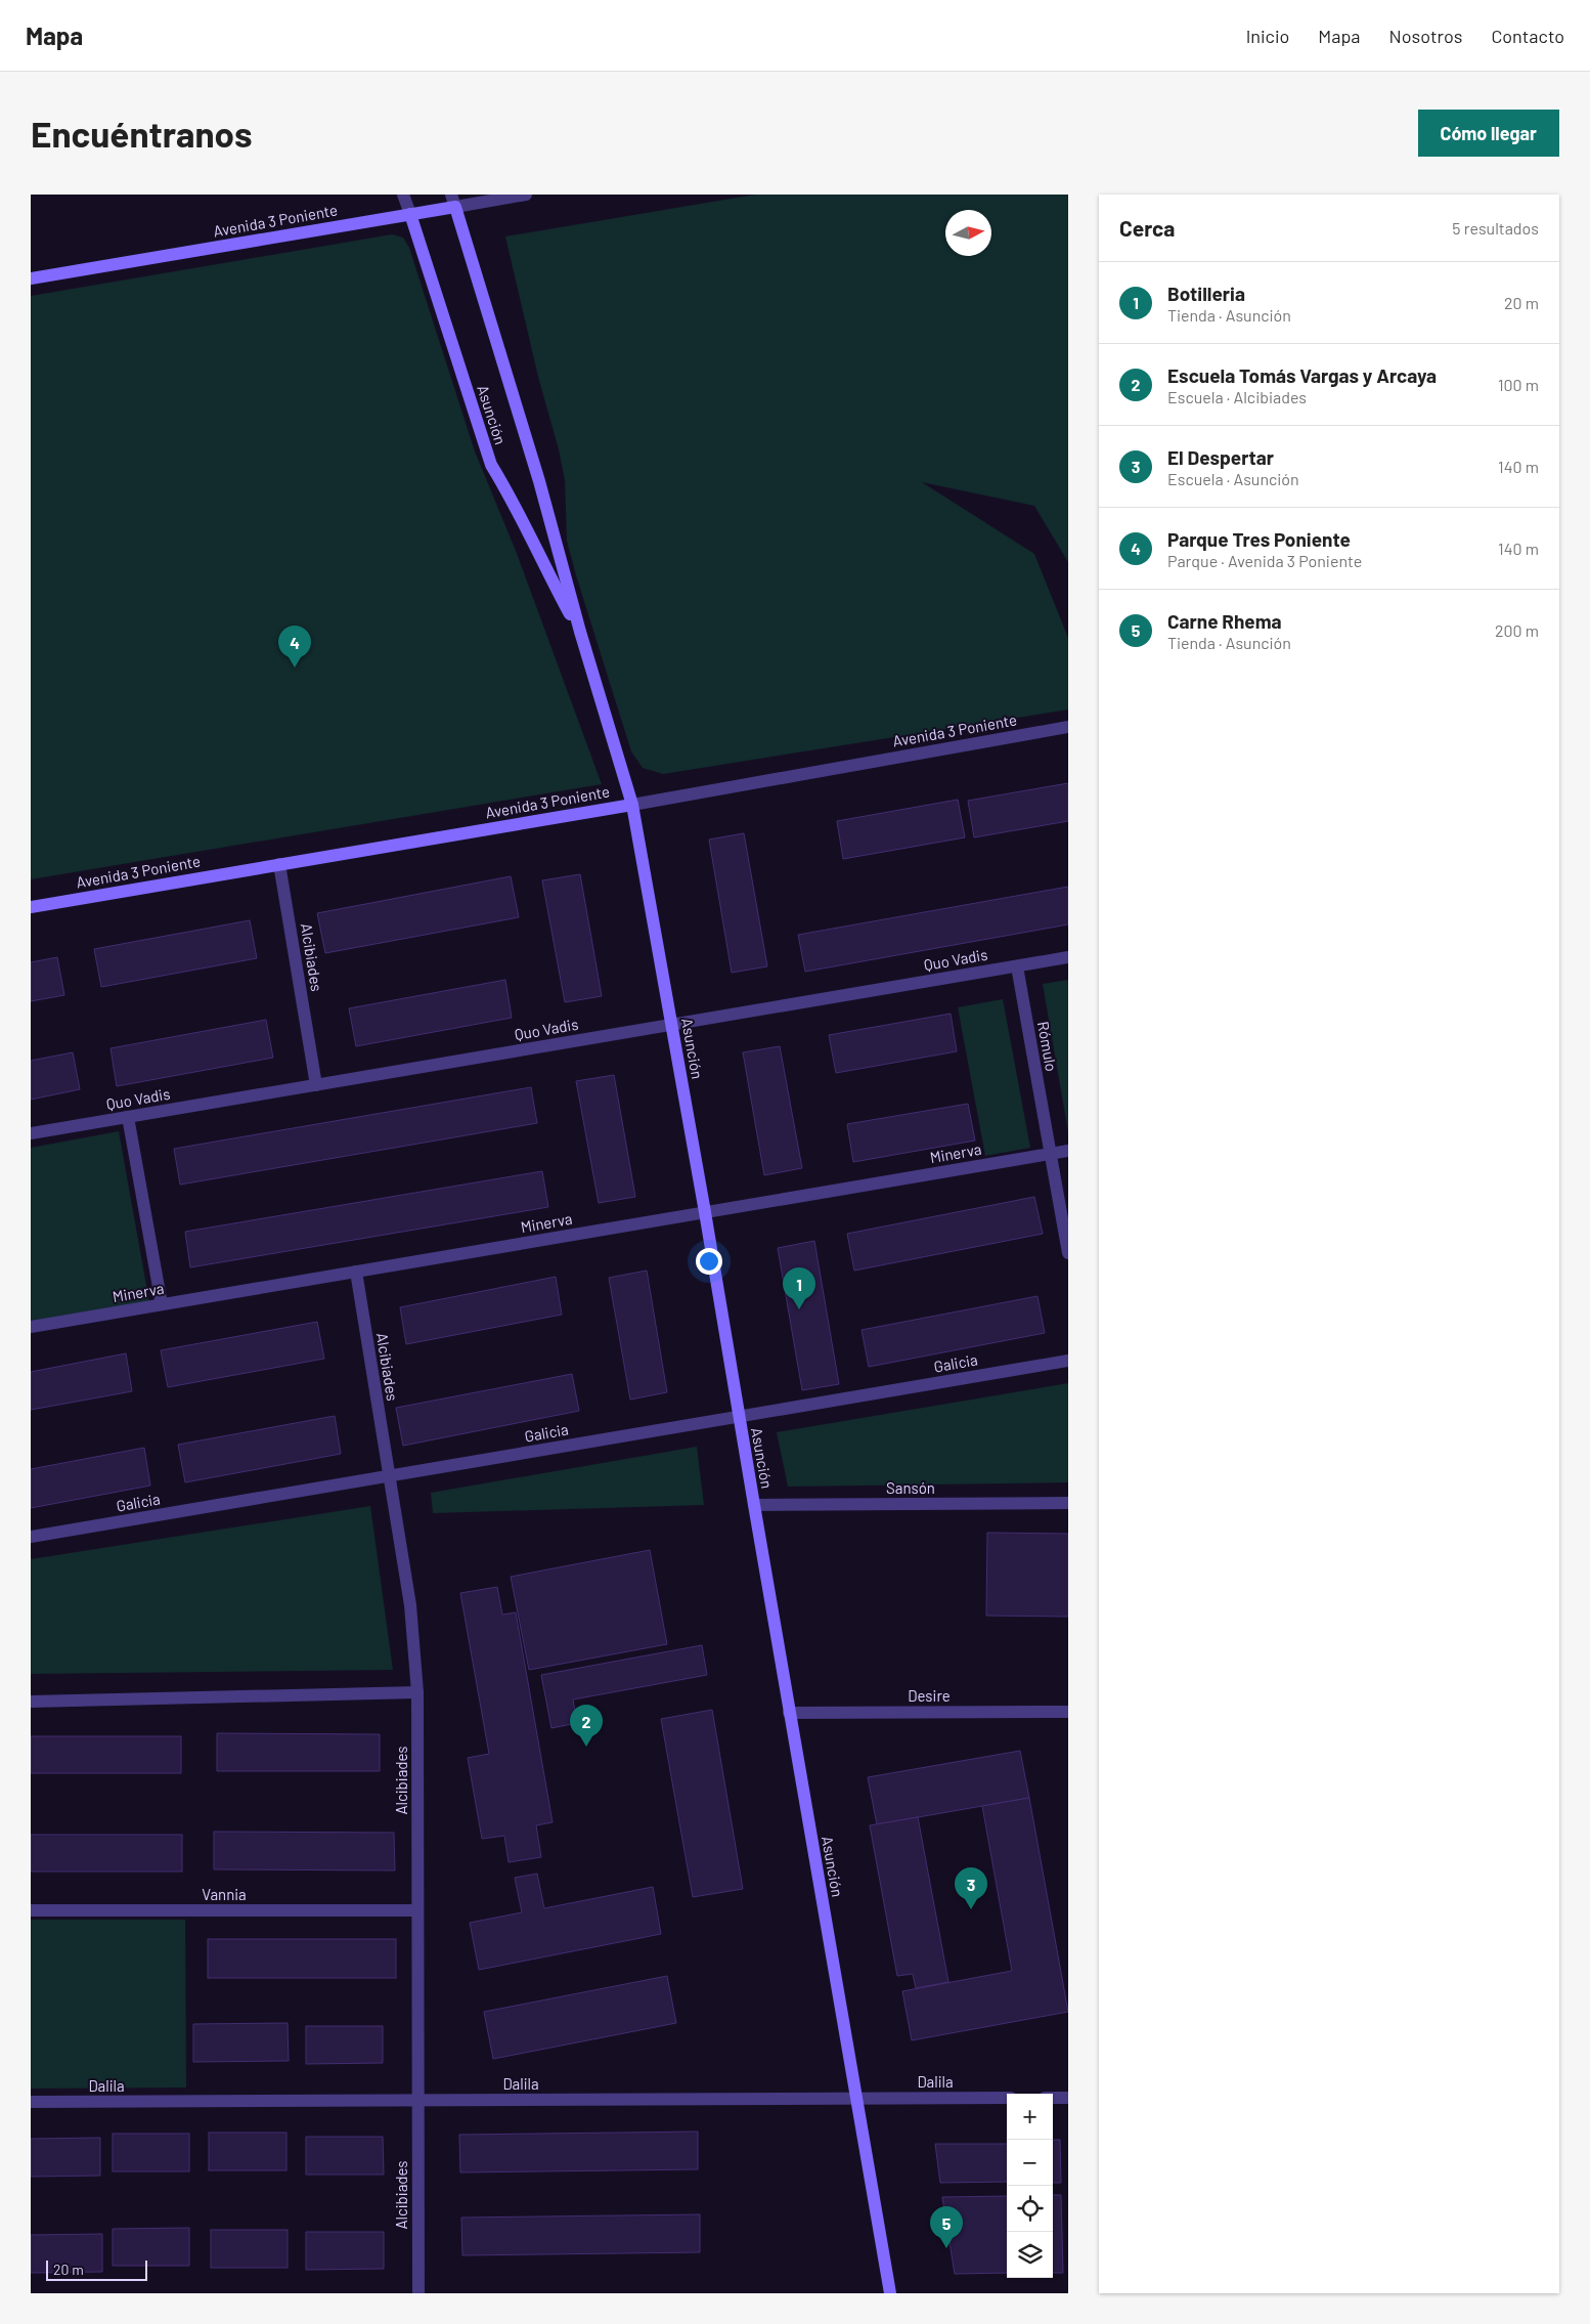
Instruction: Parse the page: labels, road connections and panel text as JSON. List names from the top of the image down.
{
  "streets": {
    "street": [
      "Avenida 3 Poniente",
      "Asunción",
      "Alcibiades",
      "Quo Vadis",
      "Rómulo",
      "Minerva",
      "Galicia",
      "Sansón",
      "Desire",
      "Vannia",
      "Dalila"
    ]
  },
  "crossings": [
    ["Avenida 3 Poniente", "Asunción"],
    ["Avenida 3 Poniente", "Alcibiades"],
    ["Asunción", "Quo Vadis"],
    ["Asunción", "Minerva"],
    ["Asunción", "Galicia"],
    ["Asunción", "Sansón"],
    ["Asunción", "Desire"],
    ["Asunción", "Dalila"],
    ["Alcibiades", "Quo Vadis"],
    ["Alcibiades", "Minerva"],
    ["Alcibiades", "Galicia"],
    ["Alcibiades", "Vannia"],
    ["Alcibiades", "Dalila"],
    ["Quo Vadis", "Rómulo"],
    ["Rómulo", "Minerva"]
  ],
  "scale_bar": "20 m",
  "north": "right",
  "page": {
    "header": "Mapa",
    "nav": [
      "Inicio",
      "Mapa",
      "Nosotros",
      "Contacto"
    ],
    "buttons": "Cómo llegar",
    "title": "Encuéntranos",
    "heading": ["Cerca", "5 resultados"],
    "list": [
      {
        "mark": "1",
        "name": "Botilleria",
        "note": "Tienda · Asunción",
        "value": "20 m"
      },
      {
        "mark": "2",
        "name": "Escuela Tomás Vargas y Arcaya",
        "note": "Escuela · Alcibiades",
        "value": "100 m"
      },
      {
        "mark": "3",
        "name": "El Despertar",
        "note": "Escuela · Asunción",
        "value": "140 m"
      },
      {
        "mark": "4",
        "name": "Parque Tres Poniente",
        "note": "Parque · Avenida 3 Poniente",
        "value": "140 m"
      },
      {
        "mark": "5",
        "name": "Carne Rhema",
        "note": "Tienda · Asunción",
        "value": "200 m"
      }
    ],
    "pins": [
      "4",
      "1",
      "2",
      "3",
      "5"
    ],
    "map_buttons": ["+", "−"],
    "scale": "20 m"
  }
}
